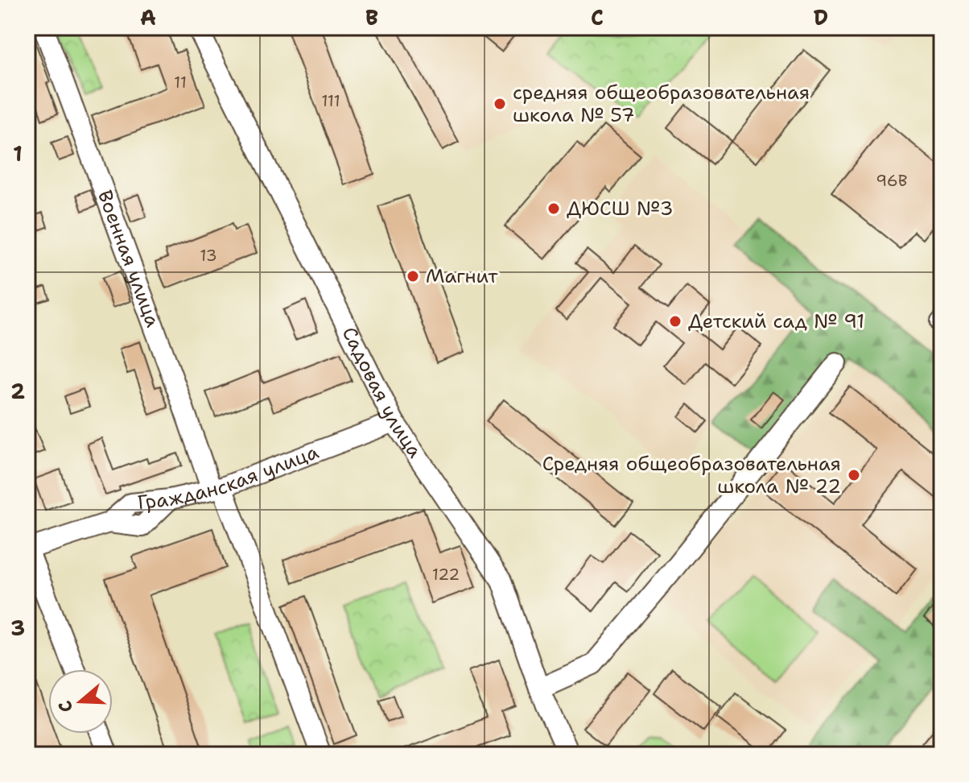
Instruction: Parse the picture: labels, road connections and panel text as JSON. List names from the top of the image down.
{
  "streets": {
    "street": ["Военная улица", "Садовая улица", "Гражданская улица"]
  },
  "crossings": [
    ["Военная улица", "Гражданская улица"],
    ["Садовая улица", "Гражданская улица"]
  ],
  "places": [
    "средняя общеобразовательная школа № 57",
    "ДЮСШ №3",
    "Магнит",
    "Детский сад № 91",
    "Средняя общеобразовательная школа № 22"
  ],
  "house_numbers": [
    "11",
    "111",
    "96В",
    "13",
    "122"
  ],
  "north": "left",
  "grid": {
    "columns": [
      "A",
      "B",
      "C",
      "D"
    ],
    "rows": ["1", "2", "3"]
  }
}
